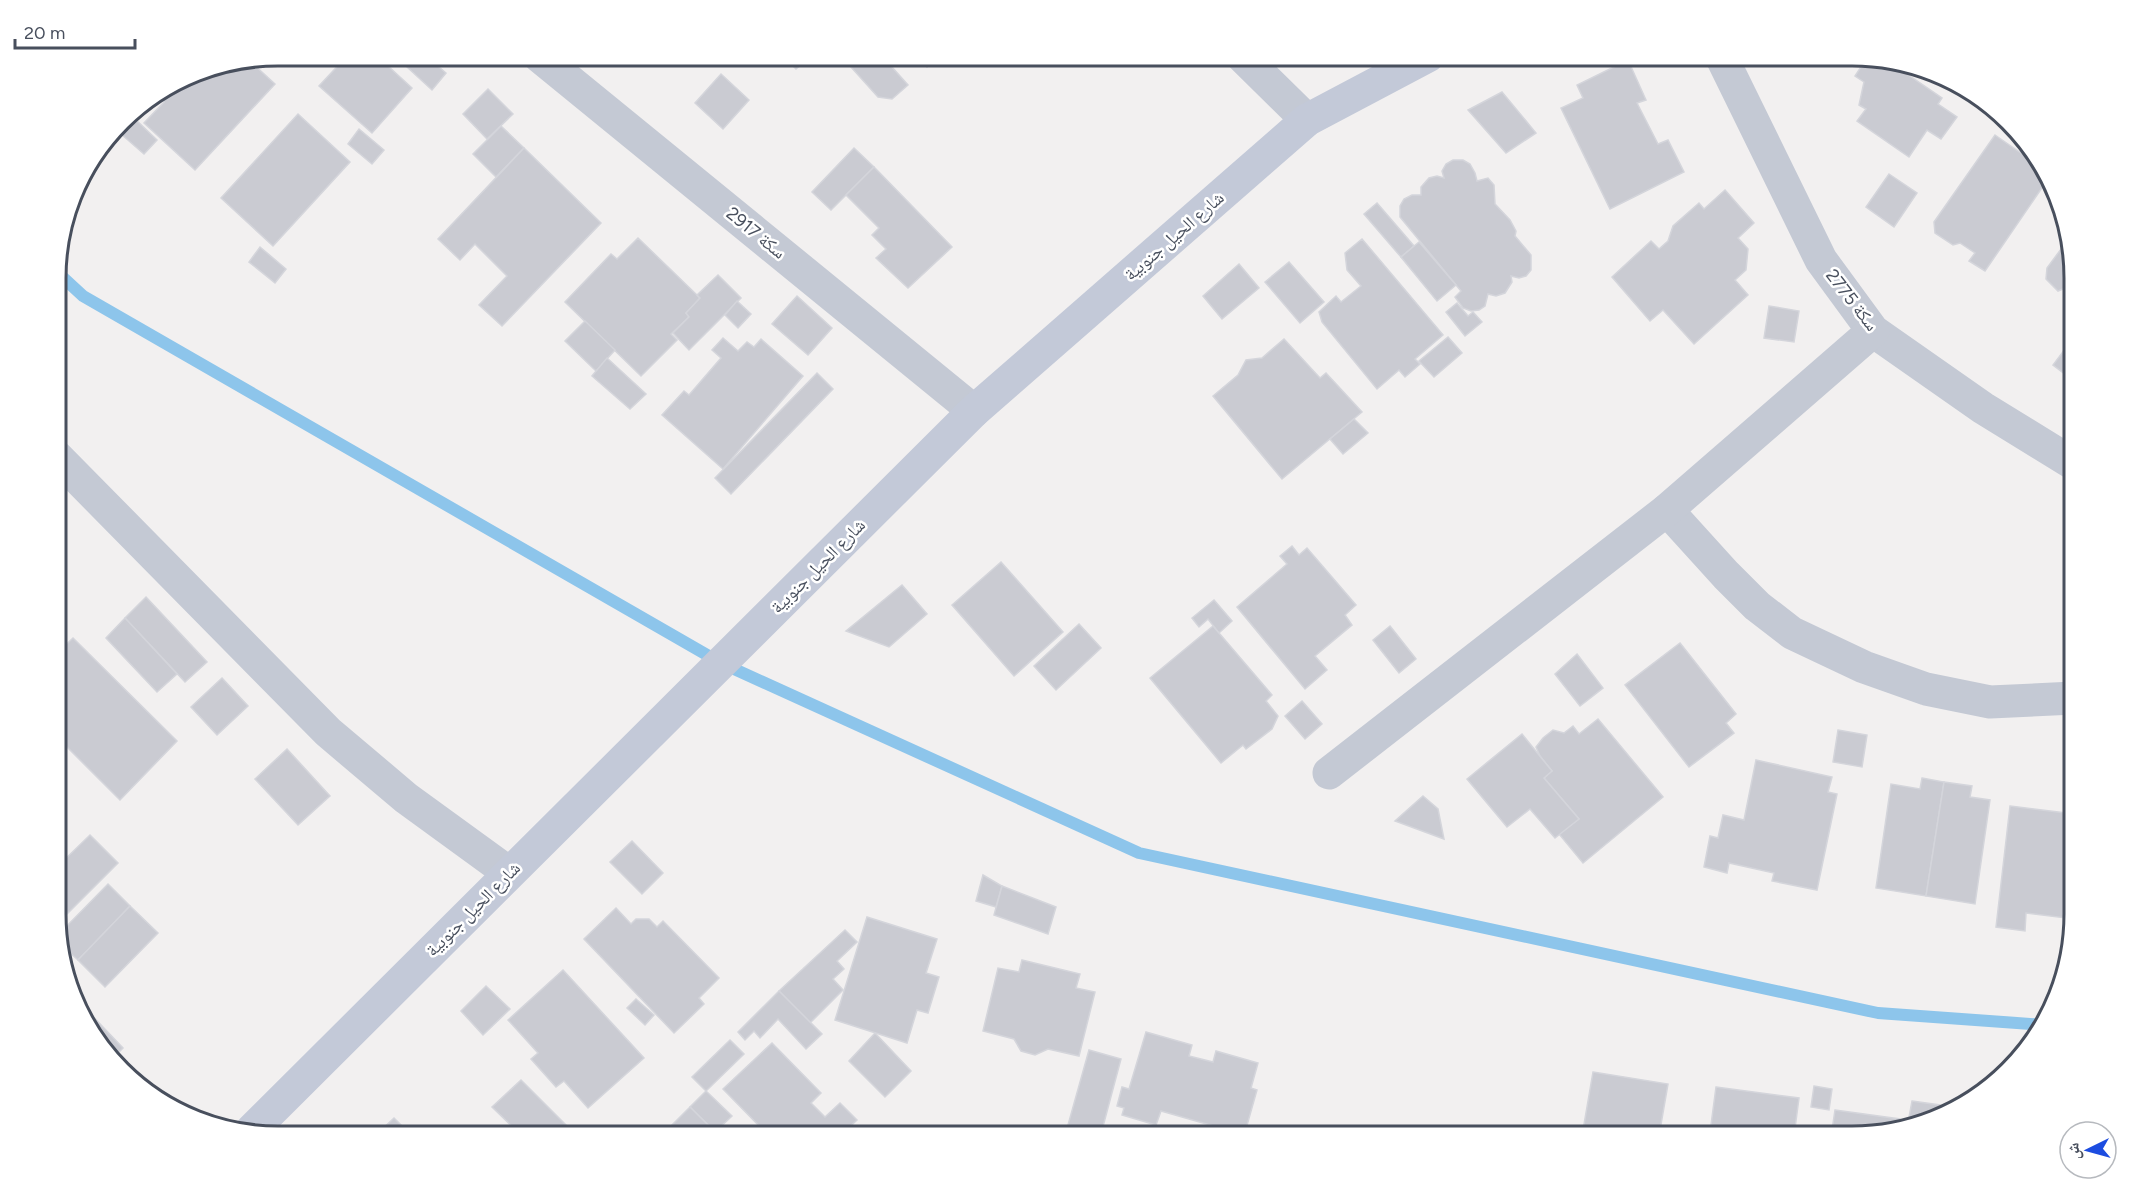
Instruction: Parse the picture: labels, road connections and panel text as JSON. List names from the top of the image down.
{
  "streets": {
    "street": ["سكة 2917", "شارع الحيل جنوبية", "سكة 2775"]
  },
  "crossings": [
    ["سكة 2917", "شارع الحيل جنوبية"]
  ],
  "scale_bar": "20 m",
  "north": "left"
}
